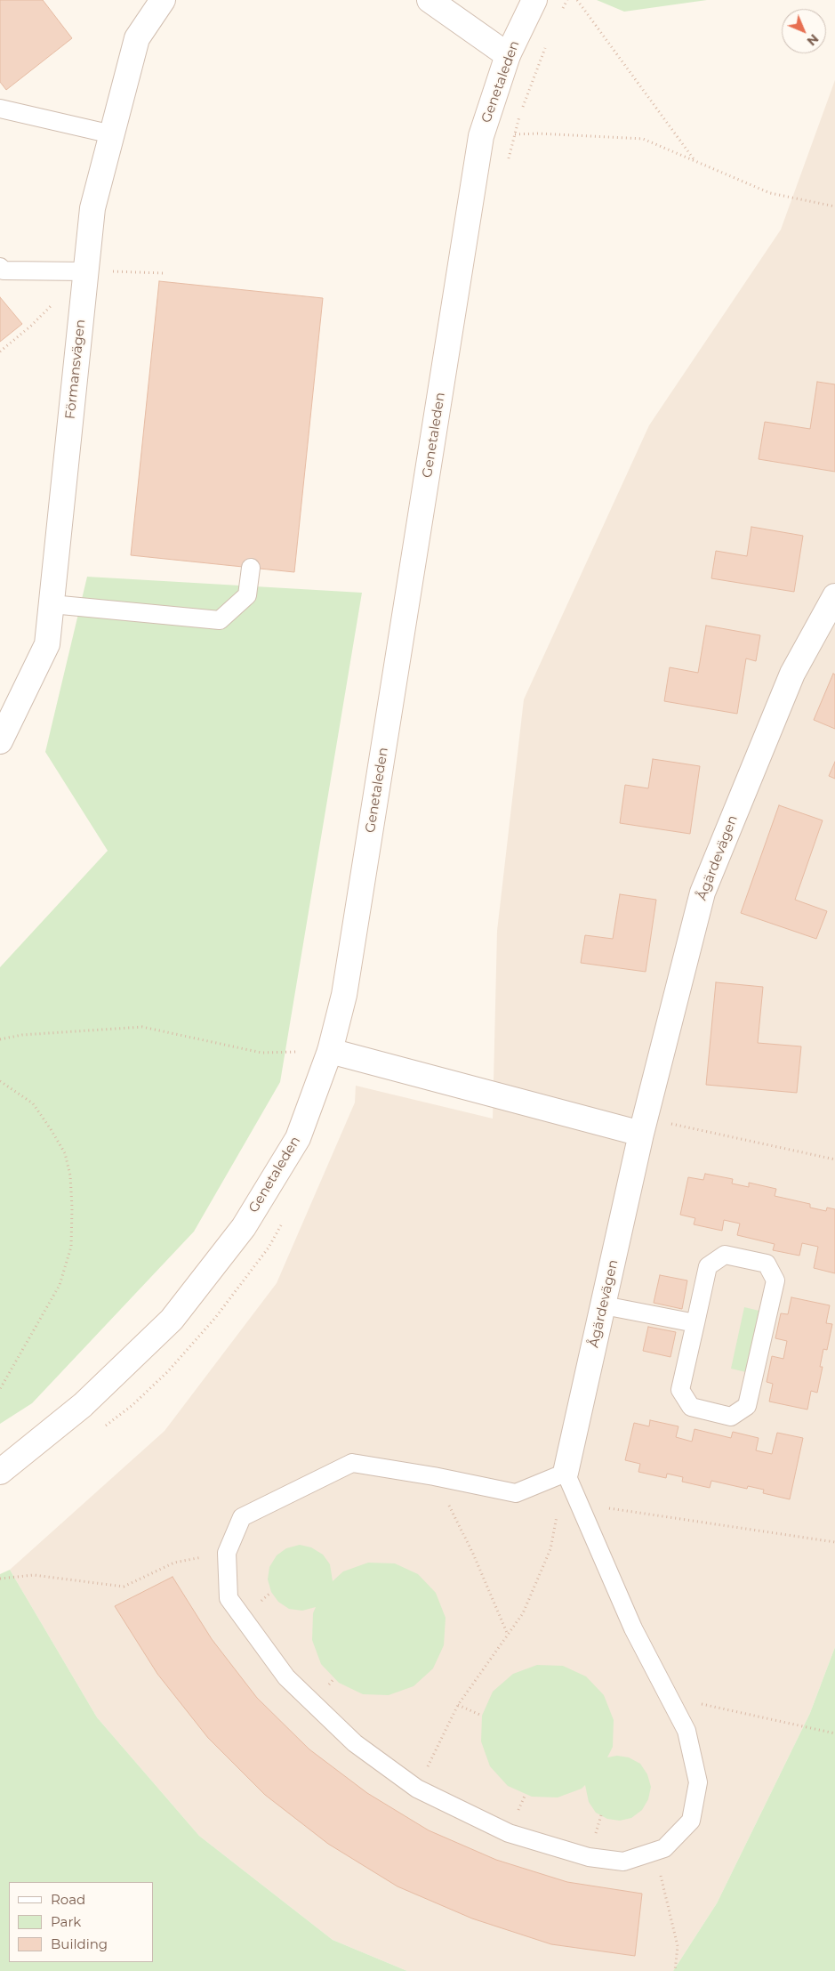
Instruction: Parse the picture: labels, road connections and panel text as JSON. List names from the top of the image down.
{
  "streets": {
    "street": ["Genetaleden", "Förmansvägen", "Ågärdevägen"]
  },
  "legend": ["Road", "Park", "Building"],
  "north": "bottom right"
}
